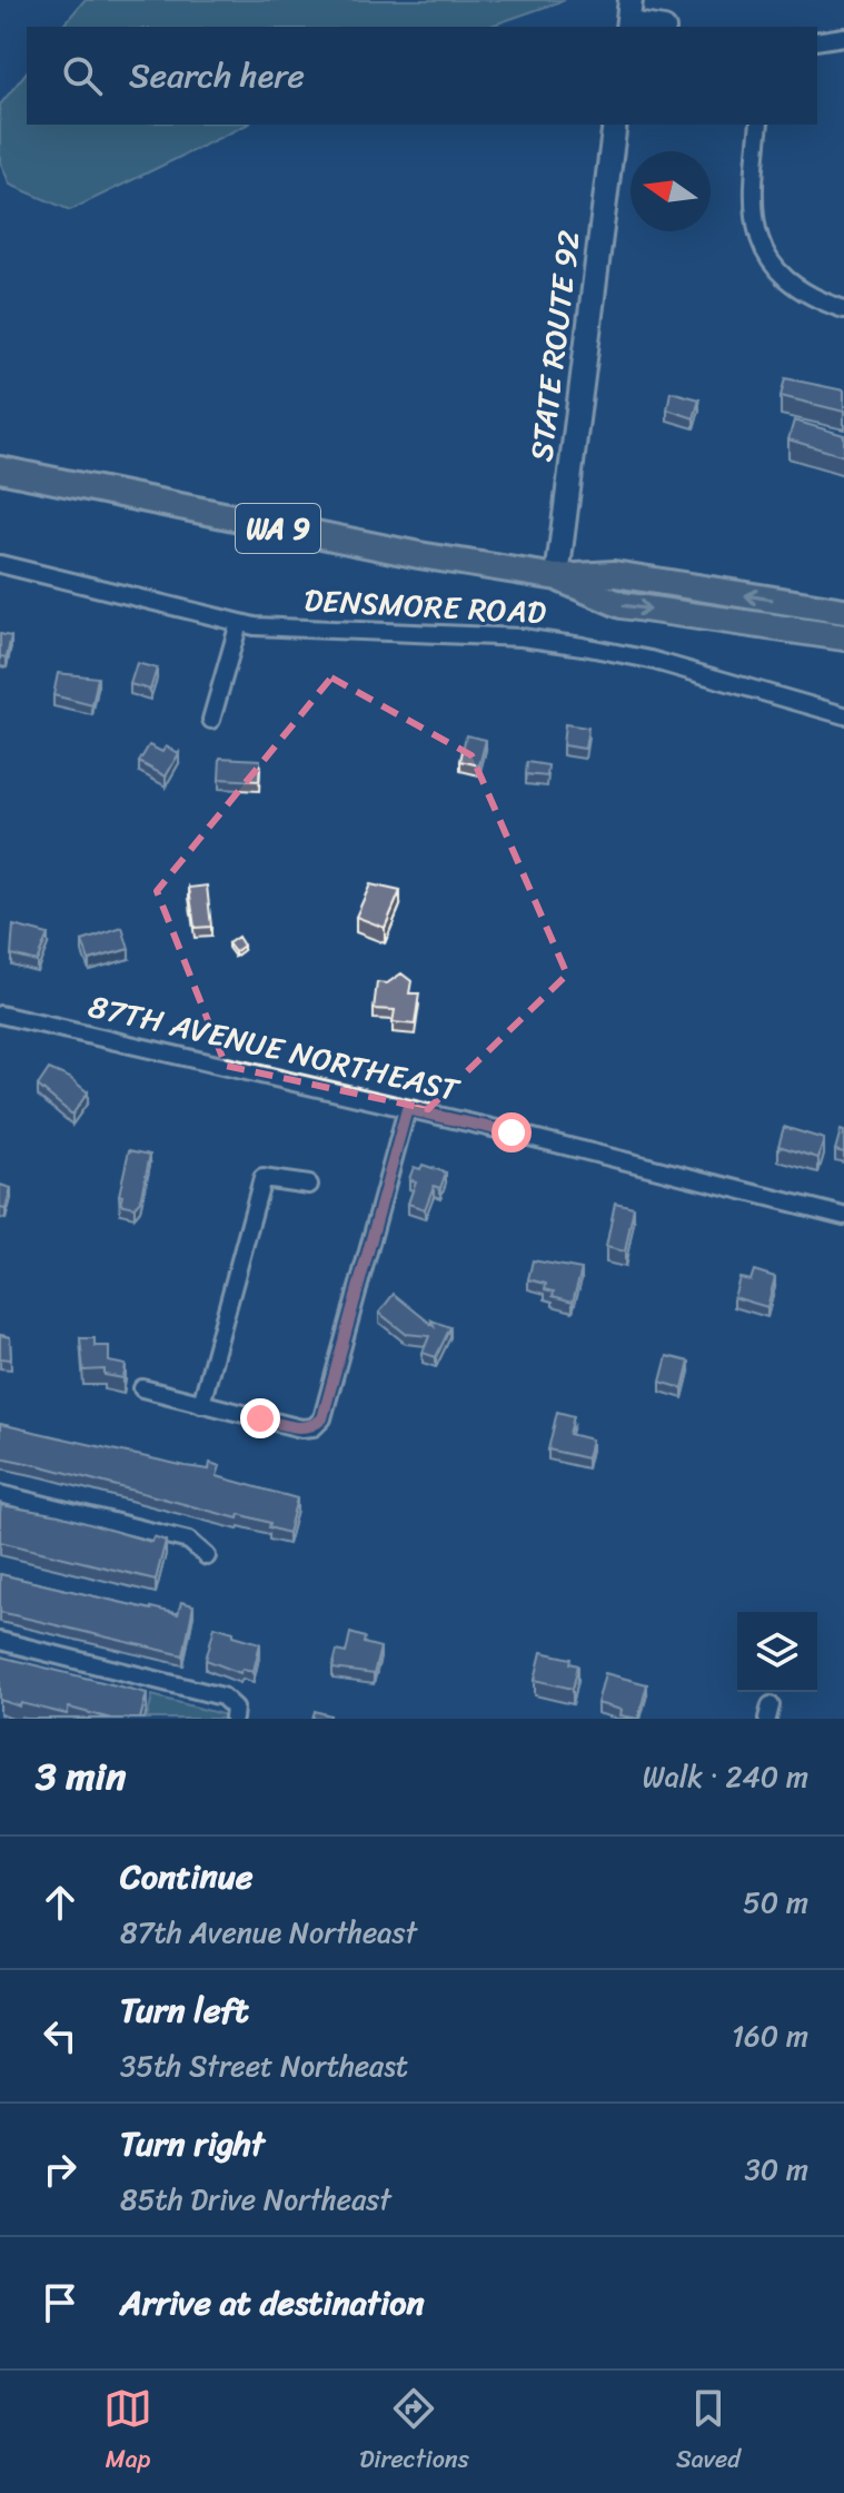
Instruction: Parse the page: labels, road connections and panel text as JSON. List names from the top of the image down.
{
  "streets": {
    "main road": ["STATE ROUTE 92", "WA 9"],
    "street": ["DENSMORE ROAD", "87TH AVENUE NORTHEAST"]
  },
  "crossings": [
    ["STATE ROUTE 92", "WA 9"]
  ],
  "north": "left",
  "page": {
    "search": "Search here",
    "heading": ["3 min", "Walk · 240 m"],
    "list": [
      ["Continue", "87th Avenue Northeast", "50 m"],
      ["Turn left", "35th Street Northeast", "160 m"],
      ["Turn right", "85th Drive Northeast", "30 m"],
      "Arrive at destination"
    ],
    "nav": ["Map", "Directions", "Saved"]
  }
}
